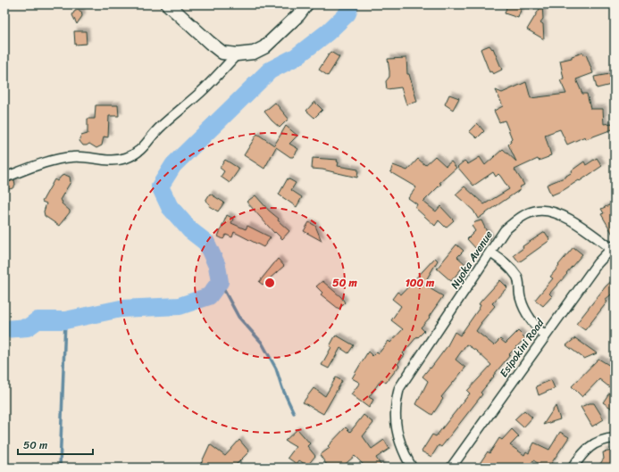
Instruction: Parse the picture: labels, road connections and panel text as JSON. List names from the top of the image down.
{
  "streets": {
    "street": ["Nyoka Avenue", "Esipokini Road"]
  },
  "crossings": [
    ["Nyoka Avenue", "Esipokini Road"]
  ],
  "scale_bar": "50 m",
  "rings": ["50 m", "100 m"]
}
